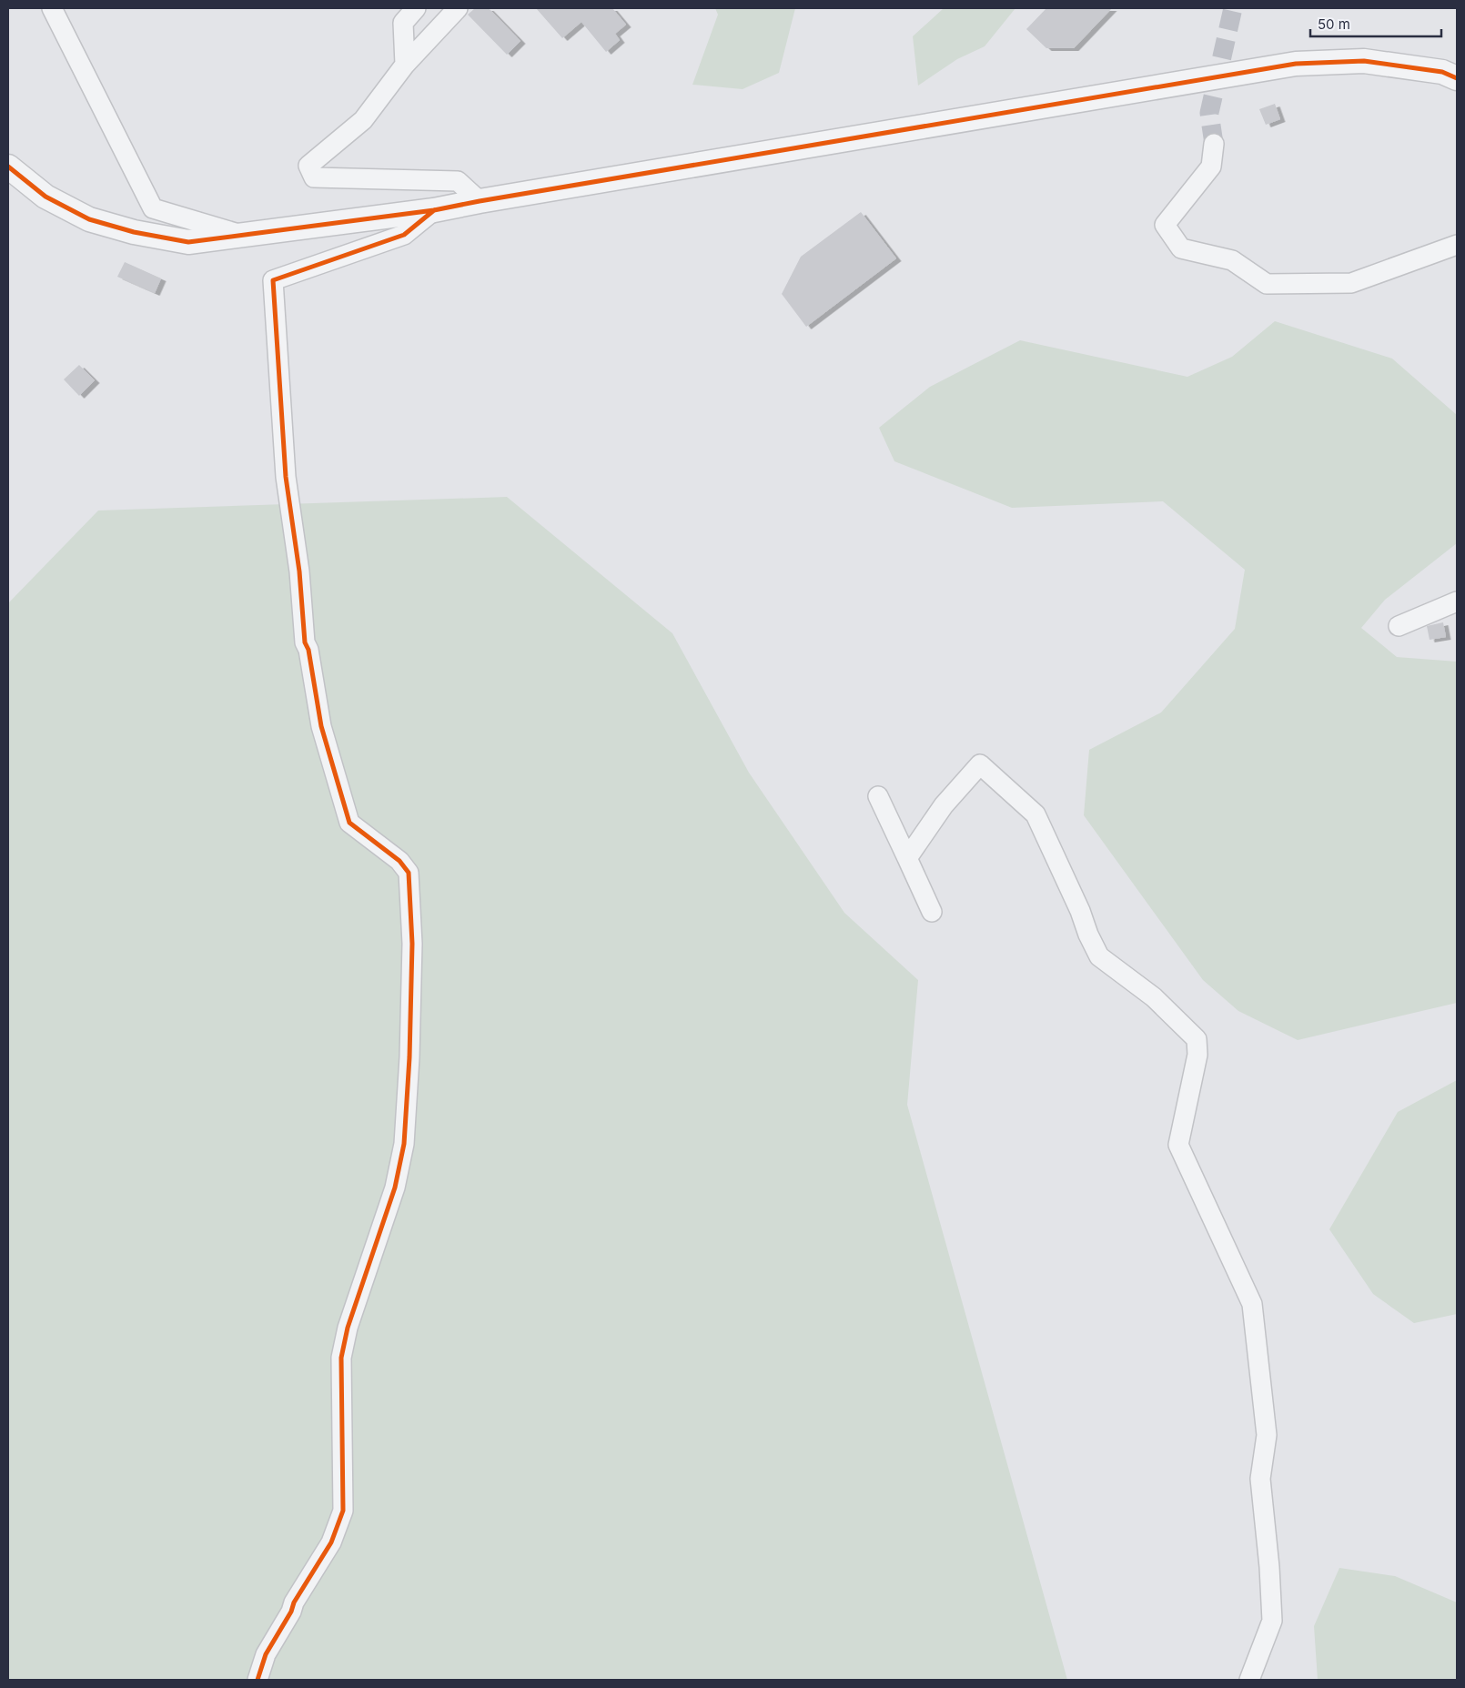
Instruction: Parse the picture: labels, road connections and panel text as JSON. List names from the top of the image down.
{
  "scale_bar": "50 m"
}
